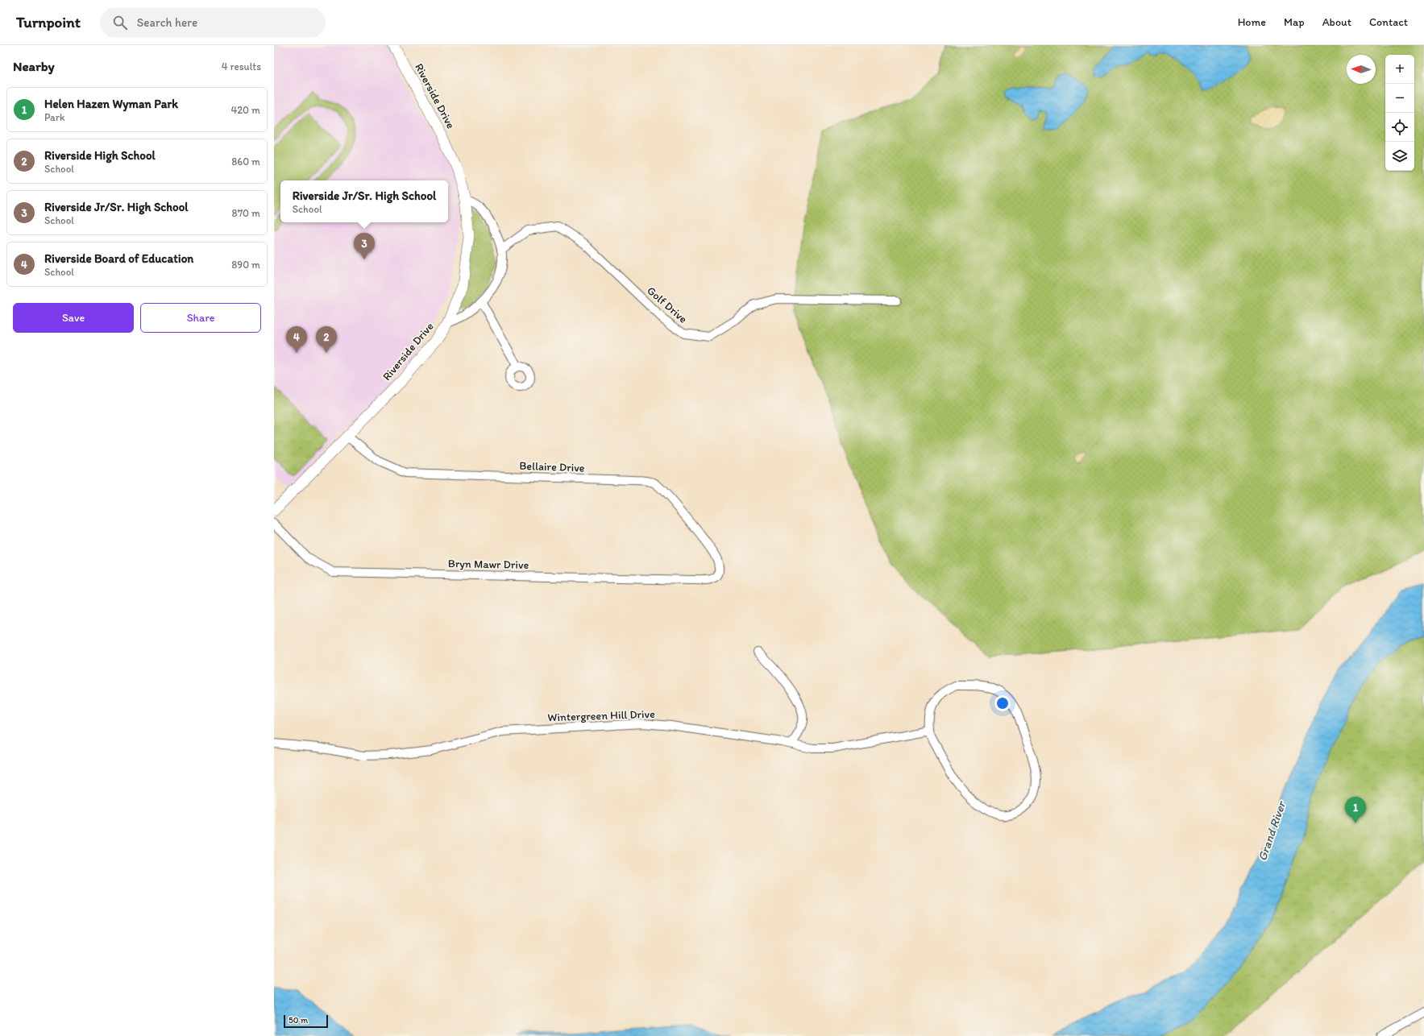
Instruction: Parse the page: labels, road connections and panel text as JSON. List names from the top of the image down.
{
  "streets": {
    "main road": ["Riverside Drive"],
    "street": [
      "Golf Drive",
      "Bellaire Drive",
      "Bryn Mawr Drive",
      "Wintergreen Hill Drive"
    ]
  },
  "crossings": [
    ["Riverside Drive", "Bellaire Drive"],
    ["Bellaire Drive", "Bryn Mawr Drive"]
  ],
  "water": ["Grand River"],
  "scale_bar": "50 m",
  "north": "left",
  "page": {
    "header": "Turnpoint",
    "search": "Search here",
    "nav": [
      "Home",
      "Map",
      "About",
      "Contact"
    ],
    "heading": ["Nearby", "4 results"],
    "map_buttons": ["+", "−"],
    "list": [
      {
        "mark": "1",
        "name": "Helen Hazen Wyman Park",
        "note": "Park",
        "value": "420 m"
      },
      {
        "mark": "2",
        "name": "Riverside High School",
        "note": "School",
        "value": "860 m"
      },
      {
        "mark": "3",
        "name": "Riverside Jr/Sr. High School",
        "note": "School",
        "value": "870 m"
      },
      {
        "mark": "4",
        "name": "Riverside Board of Education",
        "note": "School",
        "value": "890 m"
      }
    ],
    "popup": ["Riverside Jr/Sr. High School", "School"],
    "pins": [
      "3",
      "2",
      "4",
      "1"
    ],
    "buttons": ["Save", "Share"],
    "scale": "50 m"
  }
}
